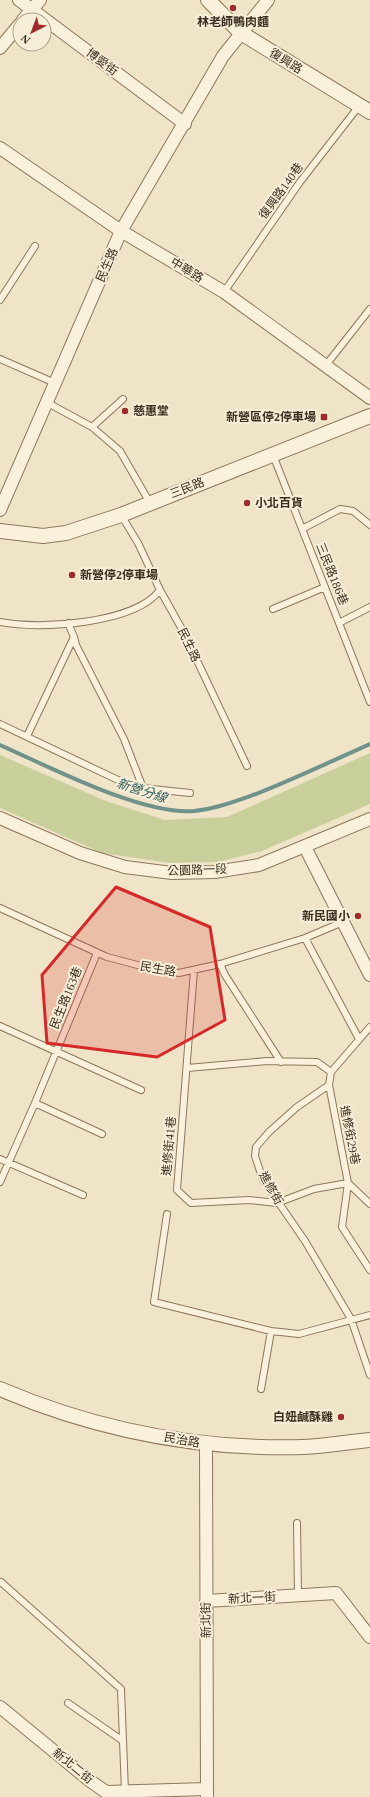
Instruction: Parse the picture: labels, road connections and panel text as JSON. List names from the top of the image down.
{
  "streets": {
    "street": [
      "復興路",
      "博愛街",
      "民生路",
      "中華路",
      "三民路",
      "公園路一段",
      "民治路",
      "新北一街",
      "新北街",
      "新北二街"
    ],
    "lane": [
      "復興路140巷",
      "三民路186巷",
      "民生路163巷",
      "進修街29巷",
      "進修街41巷",
      "進修街"
    ]
  },
  "crossings": [
    ["復興路", "復興路140巷"],
    ["復興路", "民生路"],
    ["博愛街", "民生路"],
    ["復興路140巷", "中華路"],
    ["民生路", "中華路"],
    ["民生路", "三民路"],
    ["民生路", "民生路163巷"],
    ["三民路", "三民路186巷"],
    ["進修街29巷", "進修街41巷"],
    ["進修街29巷", "進修街"],
    ["進修街41巷", "進修街"],
    ["民治路", "新北街"],
    ["新北一街", "新北街"],
    ["新北街", "新北二街"]
  ],
  "water": ["新營分線"],
  "places": {
    "other": [
      "林老師鴨肉麵",
      "慈惠堂",
      "小北百貨",
      "新營停2停車場",
      "新民國小",
      "白妞鹹酥雞"
    ],
    "transit": ["新營區停2停車場"]
  },
  "north": "bottom left"
}
